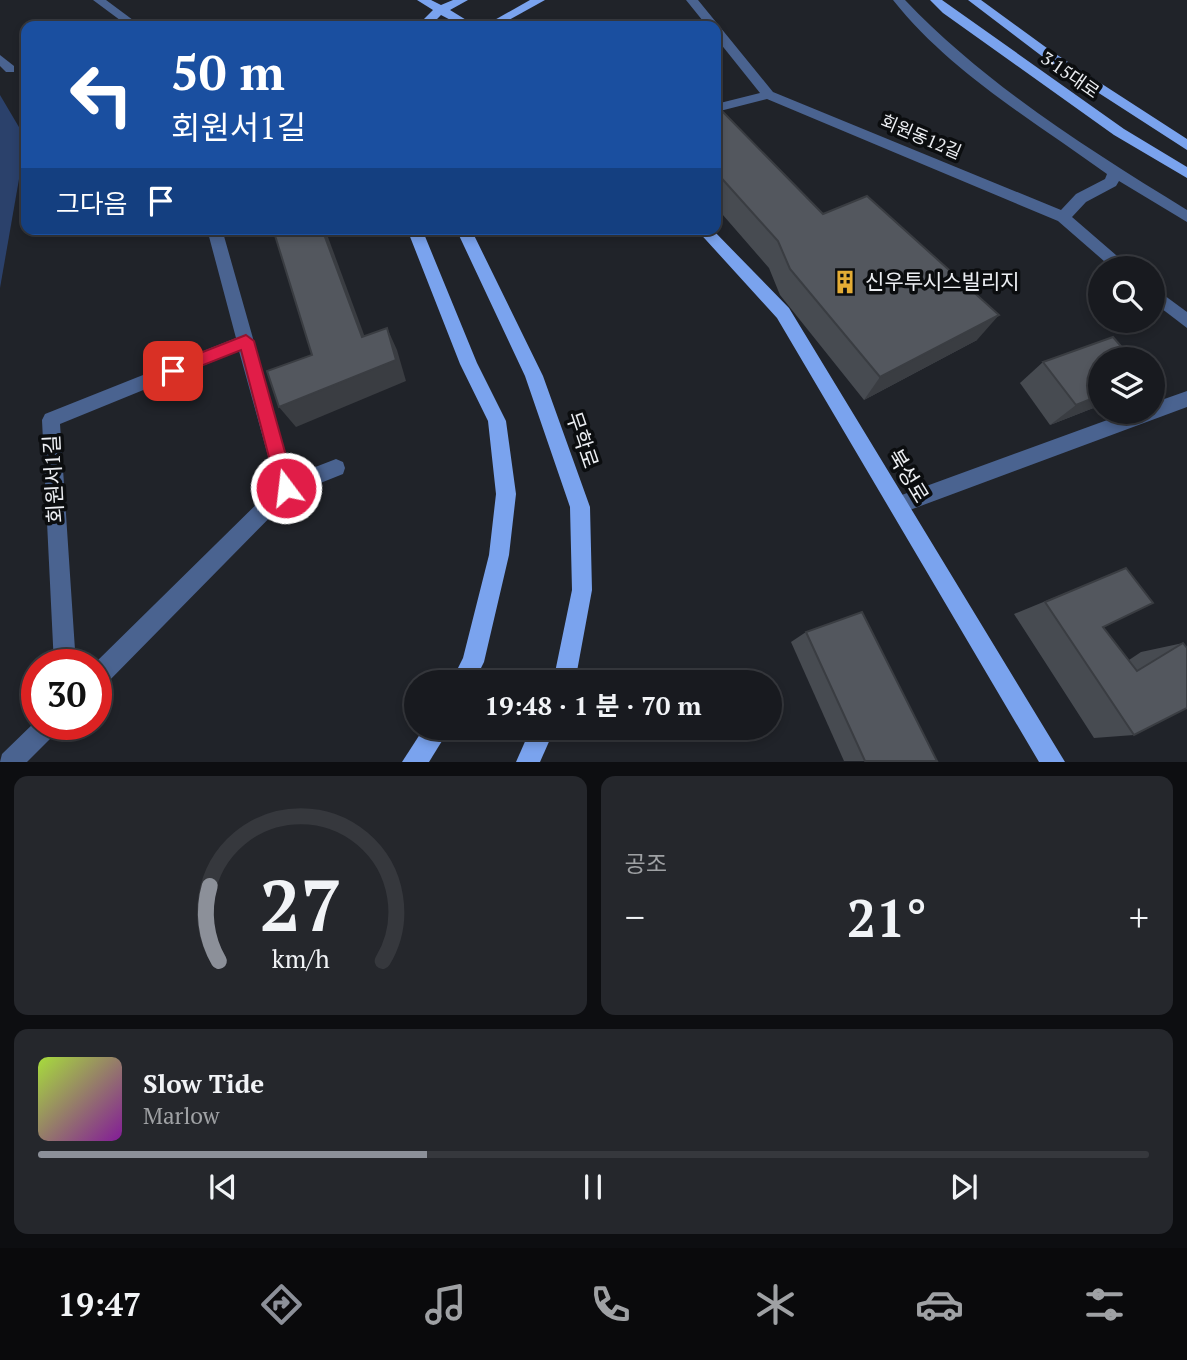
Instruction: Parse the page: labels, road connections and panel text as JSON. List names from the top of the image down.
{
  "streets": {
    "main road": ["3·15대로", "무학로", "북성로"],
    "street": ["회원동12길", "회원서1길"]
  },
  "places": {
    "building": ["신우투시스빌리지"]
  },
  "page": {
    "turn": ["50 m", "회원서1길"],
    "then": "그다음",
    "limit": "30",
    "trip": "19:48 · 1 분 · 70 m",
    "tile": "공조",
    "heat": ["−", "21°", "+"],
    "song": ["Slow Tide", "Marlow"],
    "tabs": "19:47",
    "gauge": ["27", "km/h"]
  }
}
